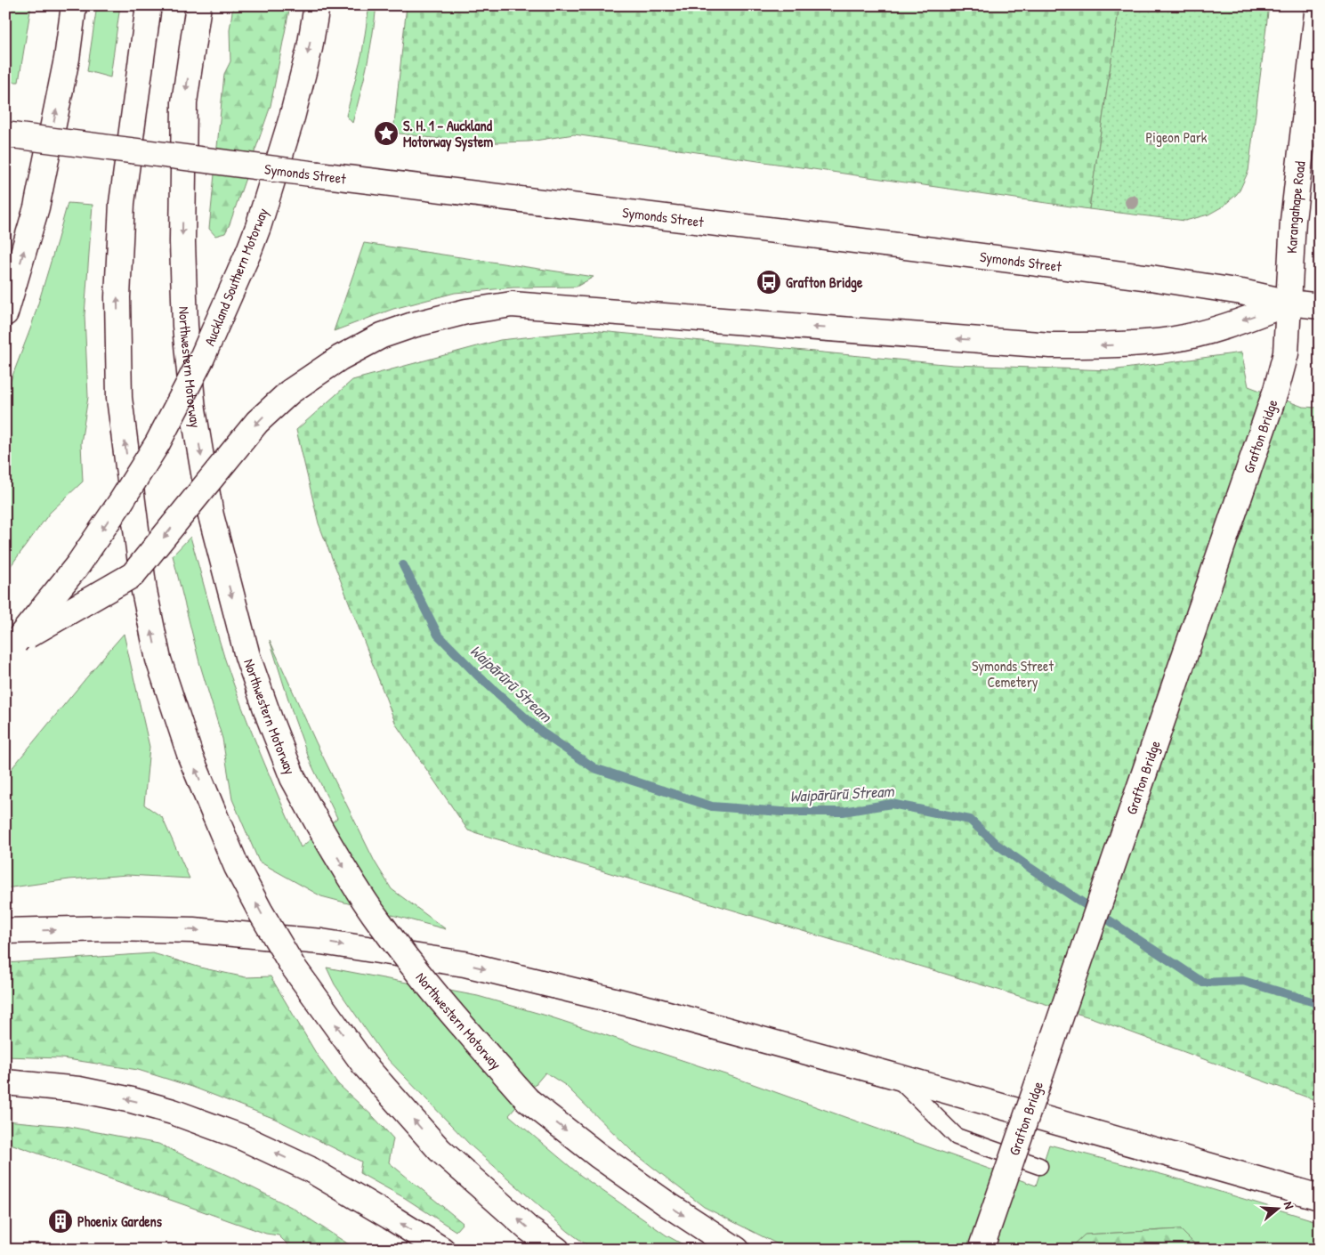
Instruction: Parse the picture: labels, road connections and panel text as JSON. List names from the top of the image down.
{
  "streets": {
    "main road": [
      "Symonds Street",
      "Karangahape Road",
      "Auckland Southern Motorway",
      "Northwestern Motorway",
      "Grafton Bridge"
    ]
  },
  "crossings": [
    ["Symonds Street", "Karangahape Road"],
    ["Symonds Street", "Grafton Bridge"],
    ["Karangahape Road", "Grafton Bridge"]
  ],
  "one_way": ["Auckland Southern Motorway"],
  "water": ["Waipārūrū Stream"],
  "parks": ["Pigeon Park", "Symonds Street Cemetery"],
  "places": {
    "place": ["S. H. 1 – Auckland Motorway System"],
    "bus stop": ["Grafton Bridge"],
    "building": ["Phoenix Gardens"]
  },
  "north": "right"
}
